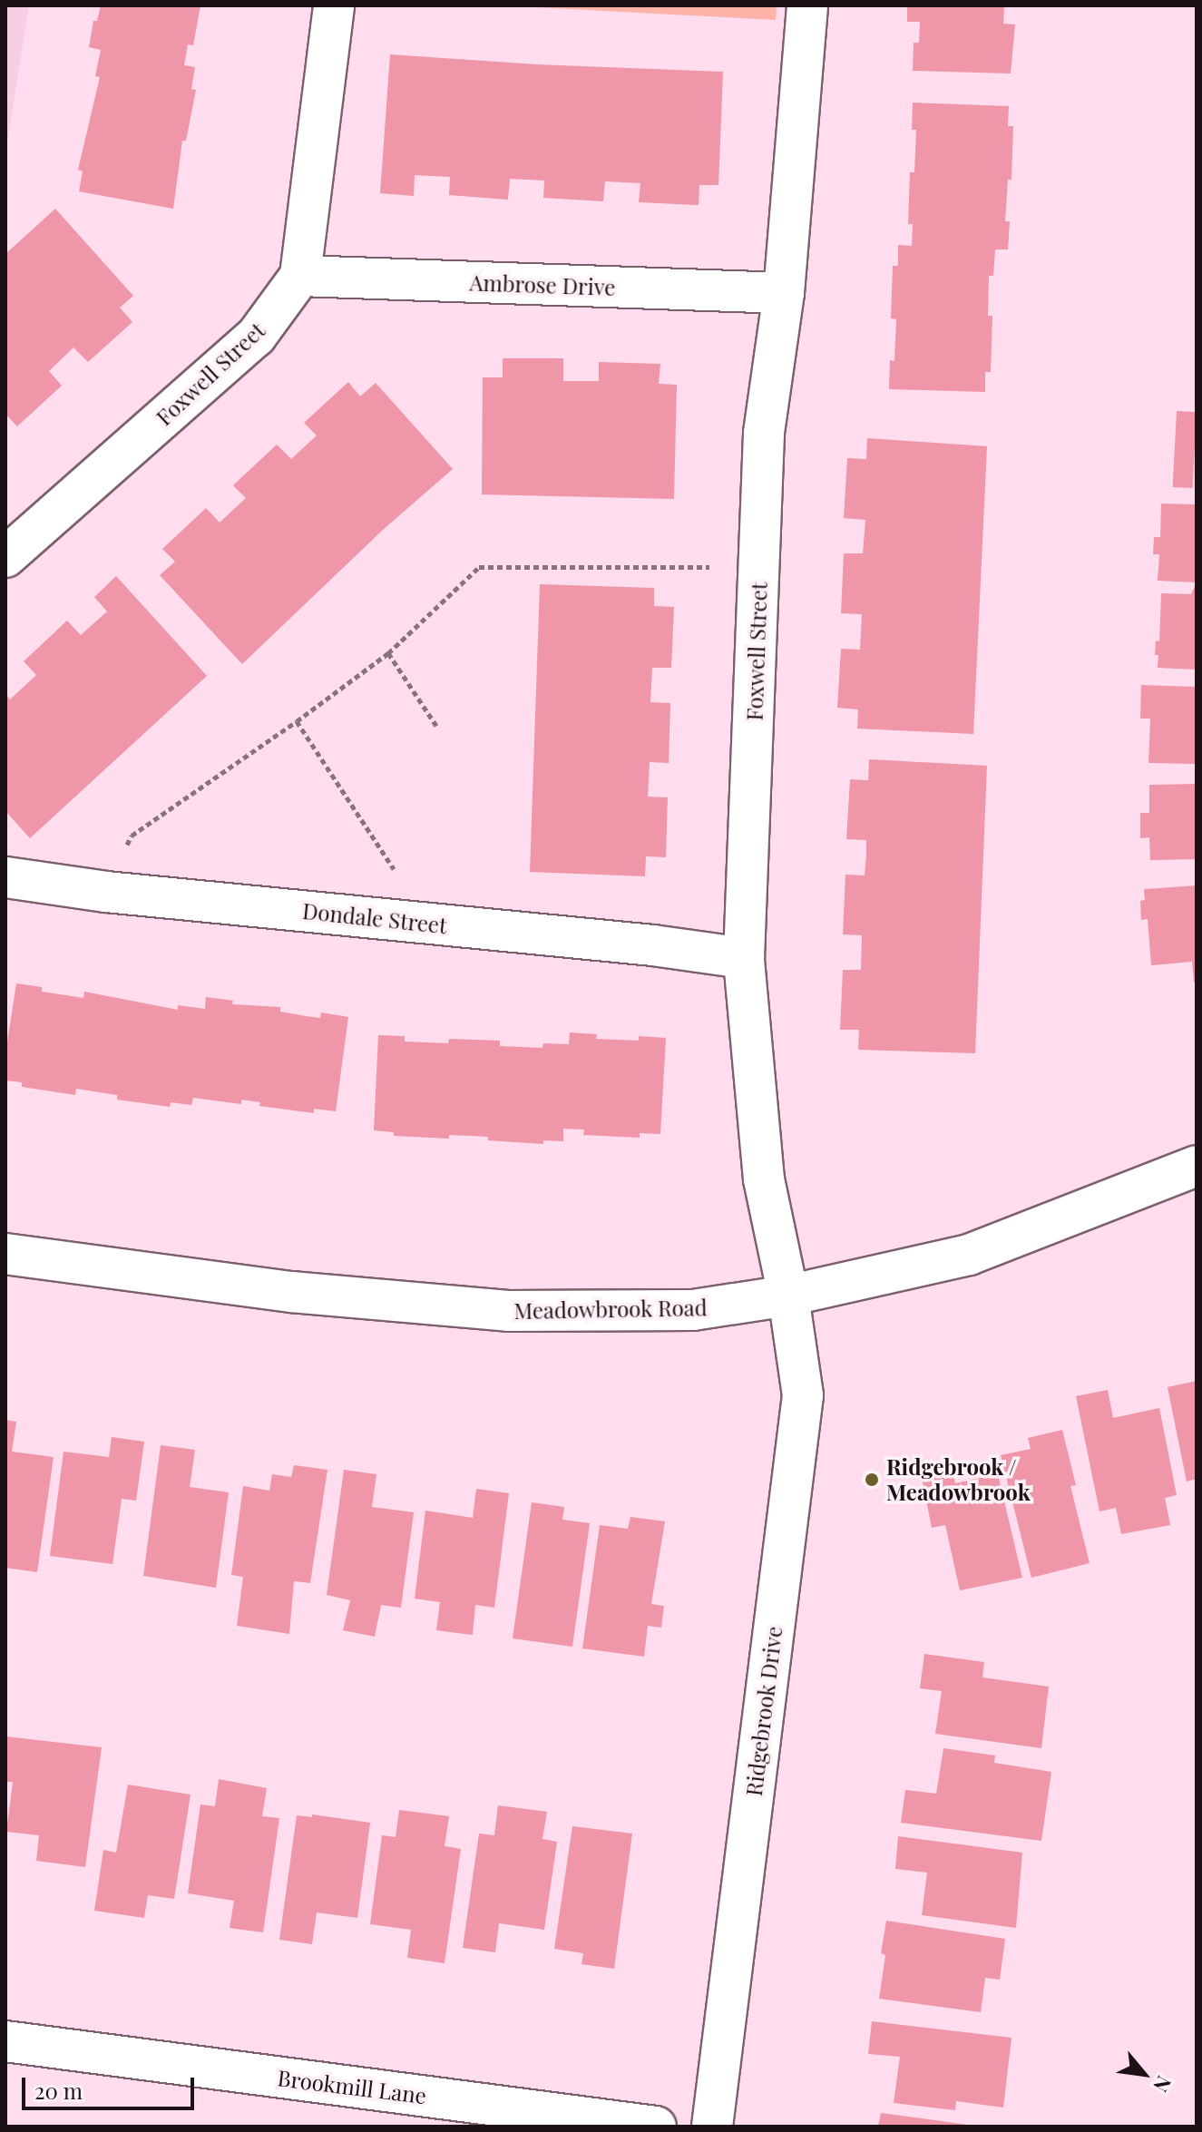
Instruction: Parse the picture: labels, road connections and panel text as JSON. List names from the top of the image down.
{
  "streets": {
    "street": [
      "Ambrose Drive",
      "Foxwell Street",
      "Dondale Street",
      "Meadowbrook Road",
      "Ridgebrook Drive",
      "Brookmill Lane"
    ]
  },
  "crossings": [
    ["Ambrose Drive", "Foxwell Street"],
    ["Foxwell Street", "Dondale Street"],
    ["Foxwell Street", "Meadowbrook Road"],
    ["Foxwell Street", "Ridgebrook Drive"],
    ["Meadowbrook Road", "Ridgebrook Drive"]
  ],
  "places": ["Ridgebrook / Meadowbrook"],
  "scale_bar": "20 m",
  "north": "bottom right"
}
